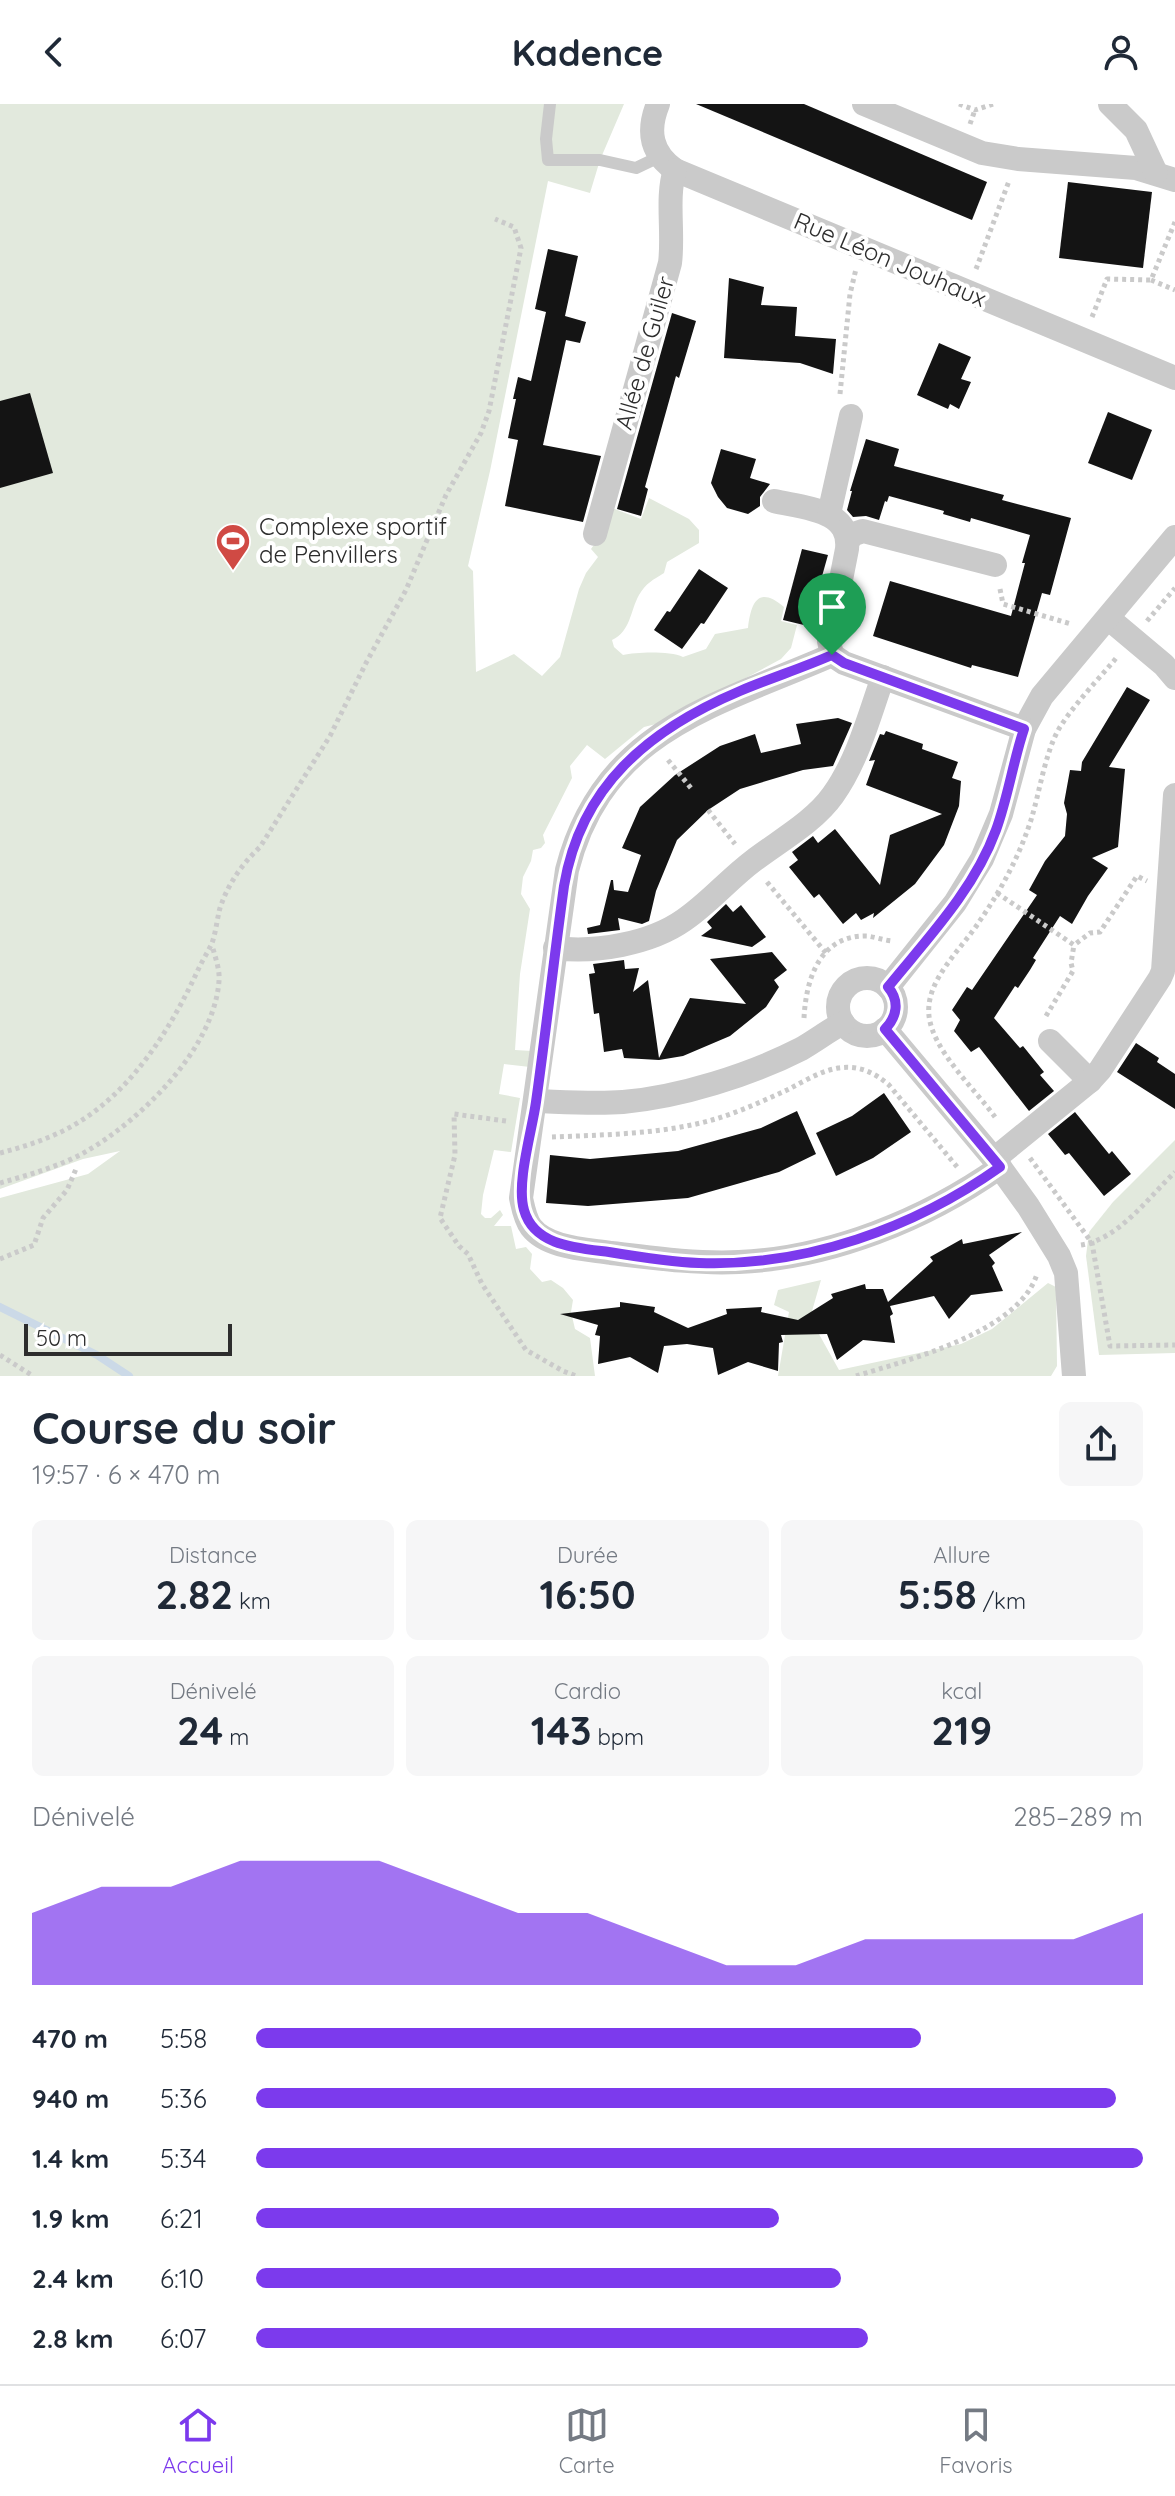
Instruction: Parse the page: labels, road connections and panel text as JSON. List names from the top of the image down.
{
  "streets": {
    "street": ["Rue Léon Jouhaux", "Allée de Guiler"]
  },
  "crossings": [
    ["Rue Léon Jouhaux", "Allée de Guiler"]
  ],
  "places": {
    "sports": ["Complexe sportif de Penvillers"]
  },
  "scale_bar": "50 m",
  "page": {
    "header": "Kadence",
    "scale": "50 m",
    "heading": ["Course du soir", "19:57 · 6 × 470 m"],
    "stats": [
      ["Distance", "2.82 km"],
      ["Durée", "16:50"],
      ["Allure", "5:58 /km"],
      ["Dénivelé", "24 m"],
      ["Cardio", "143 bpm"],
      ["kcal", "219"]
    ],
    "chart": ["Dénivelé", "285–289 m"],
    "list": [
      {
        "name": "470 m",
        "note": "5:58"
      },
      {
        "name": "940 m",
        "note": "5:36"
      },
      {
        "name": "1.4 km",
        "note": "5:34"
      },
      {
        "name": "1.9 km",
        "note": "6:21"
      },
      {
        "name": "2.4 km",
        "note": "6:10"
      },
      {
        "name": "2.8 km",
        "note": "6:07"
      }
    ],
    "tabs": ["Accueil", "Carte", "Favoris"]
  }
}
